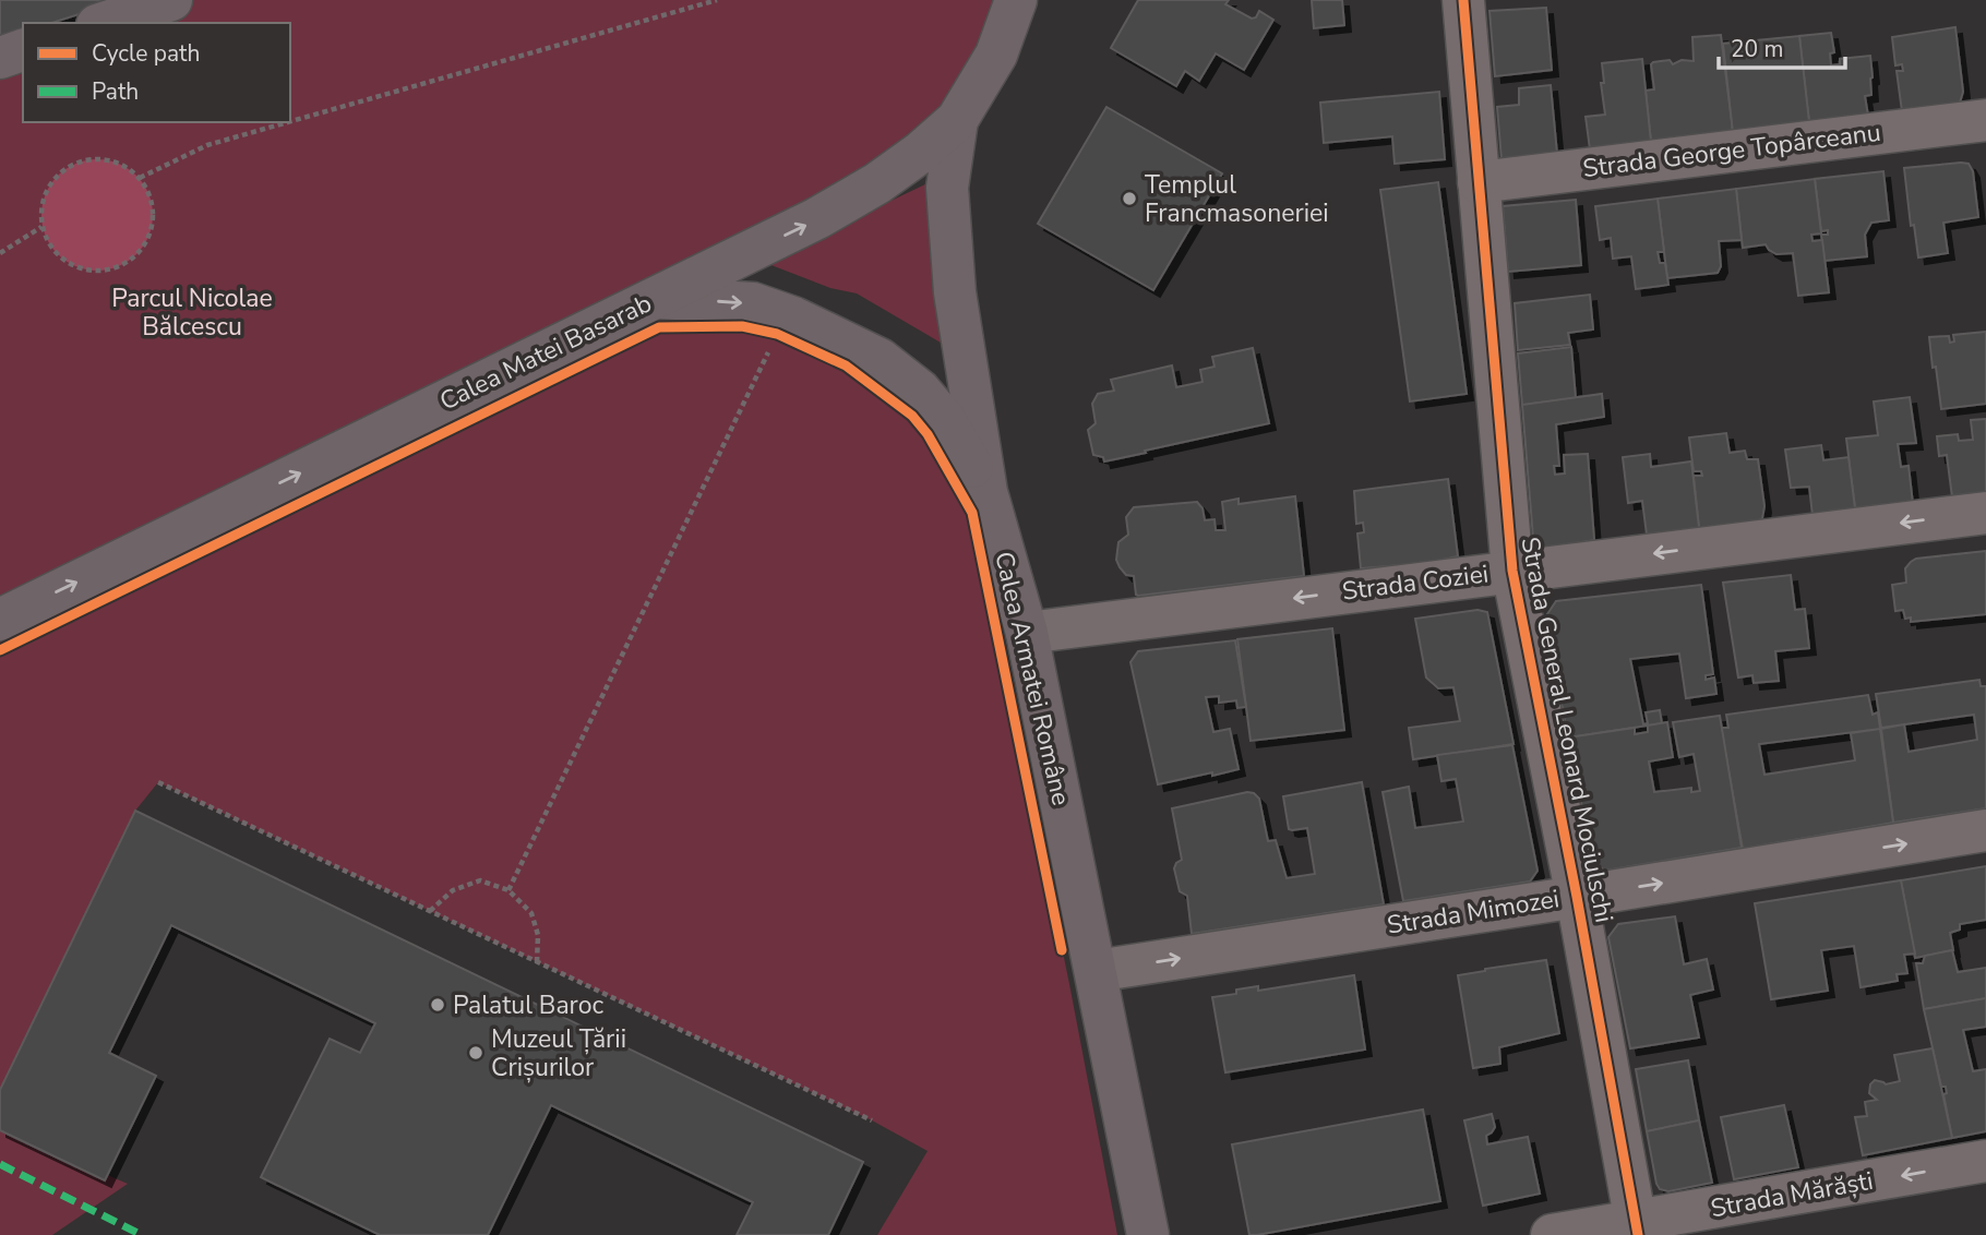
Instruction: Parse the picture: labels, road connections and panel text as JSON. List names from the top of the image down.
{
  "streets": {
    "main road": ["Calea Matei Basarab", "Calea Armatei Române"],
    "street": [
      "Strada George Topârceanu",
      "Strada Coziei",
      "Strada General Leonard Mociulschi",
      "Strada Mimozei",
      "Strada Mărăști"
    ]
  },
  "crossings": [
    ["Strada George Topârceanu", "Strada General Leonard Mociulschi"],
    ["Calea Matei Basarab", "Calea Armatei Române"],
    ["Strada Coziei", "Calea Armatei Române"],
    ["Strada Coziei", "Strada General Leonard Mociulschi"],
    ["Calea Armatei Române", "Strada Mimozei"],
    ["Strada General Leonard Mociulschi", "Strada Mimozei"],
    ["Strada General Leonard Mociulschi", "Strada Mărăști"]
  ],
  "one_way": [
    "Calea Matei Basarab",
    "Strada Coziei",
    "Strada Mimozei",
    "Strada Mărăști"
  ],
  "parks": ["Parcul Nicolae Bălcescu"],
  "places": ["Templul Francmasoneriei", "Palatul Baroc", "Muzeul Țării Crișurilor"],
  "legend": ["Cycle path", "Path"],
  "scale_bar": "20 m"
}
